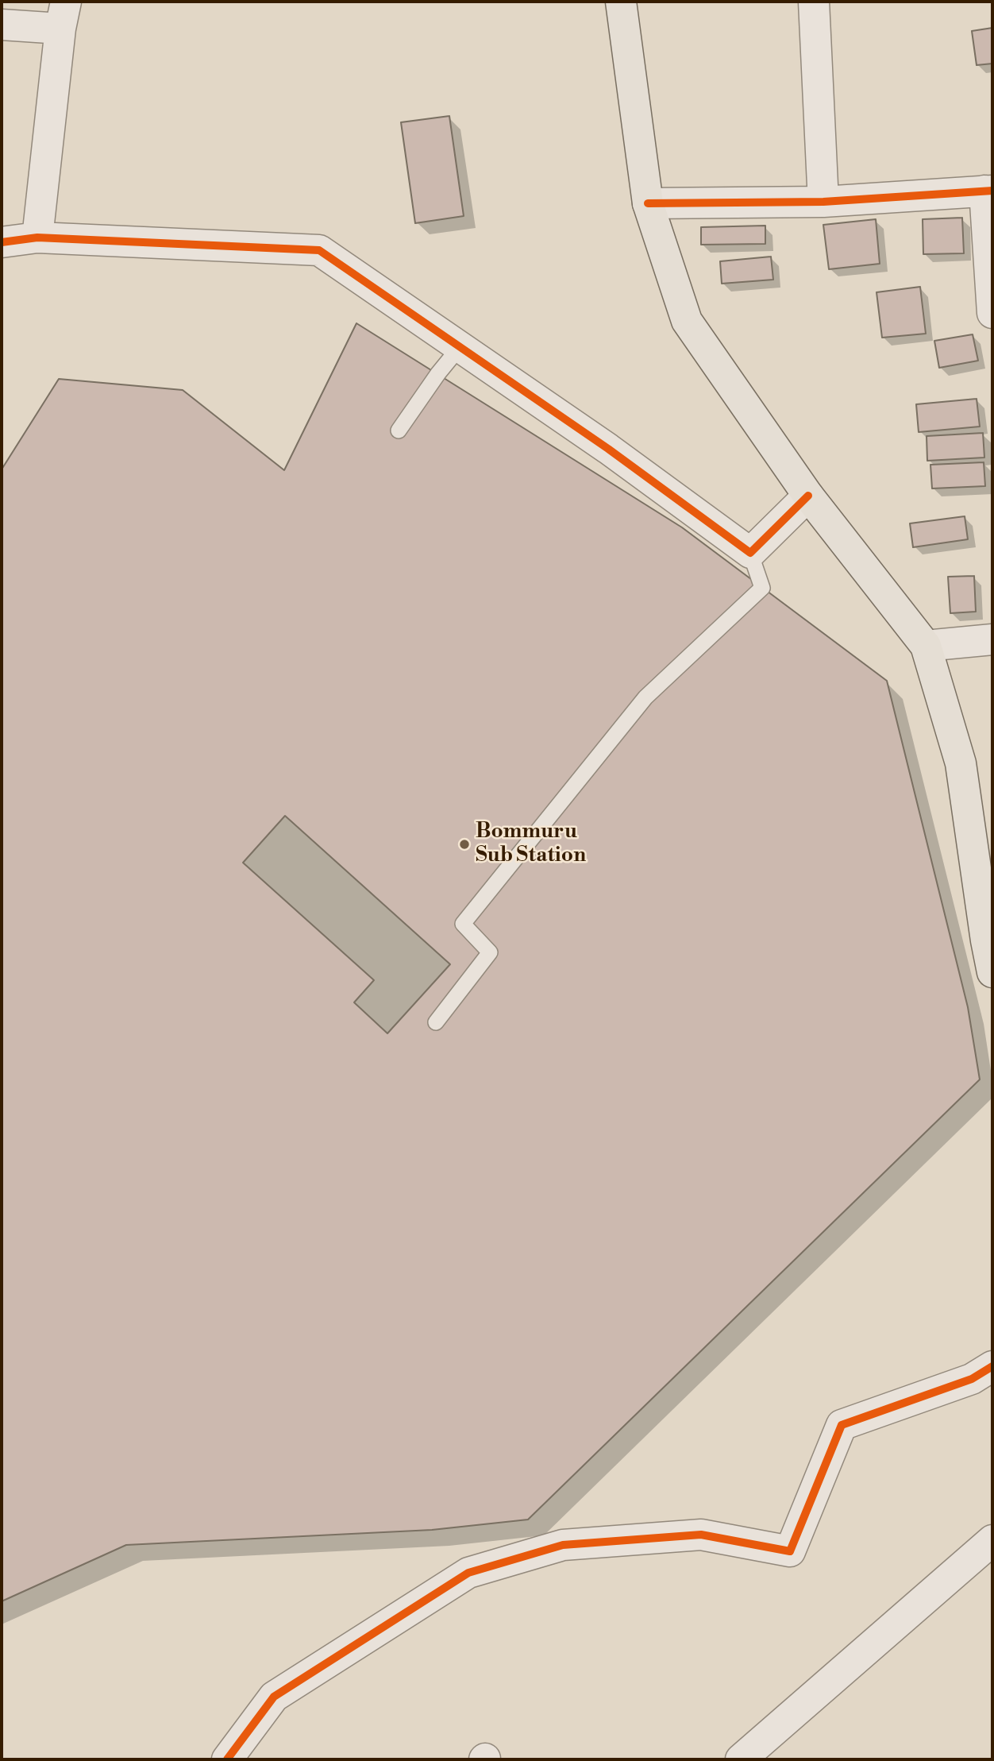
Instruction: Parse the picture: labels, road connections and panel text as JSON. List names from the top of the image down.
{
  "places": ["Bommuru Sub Station"]
}
